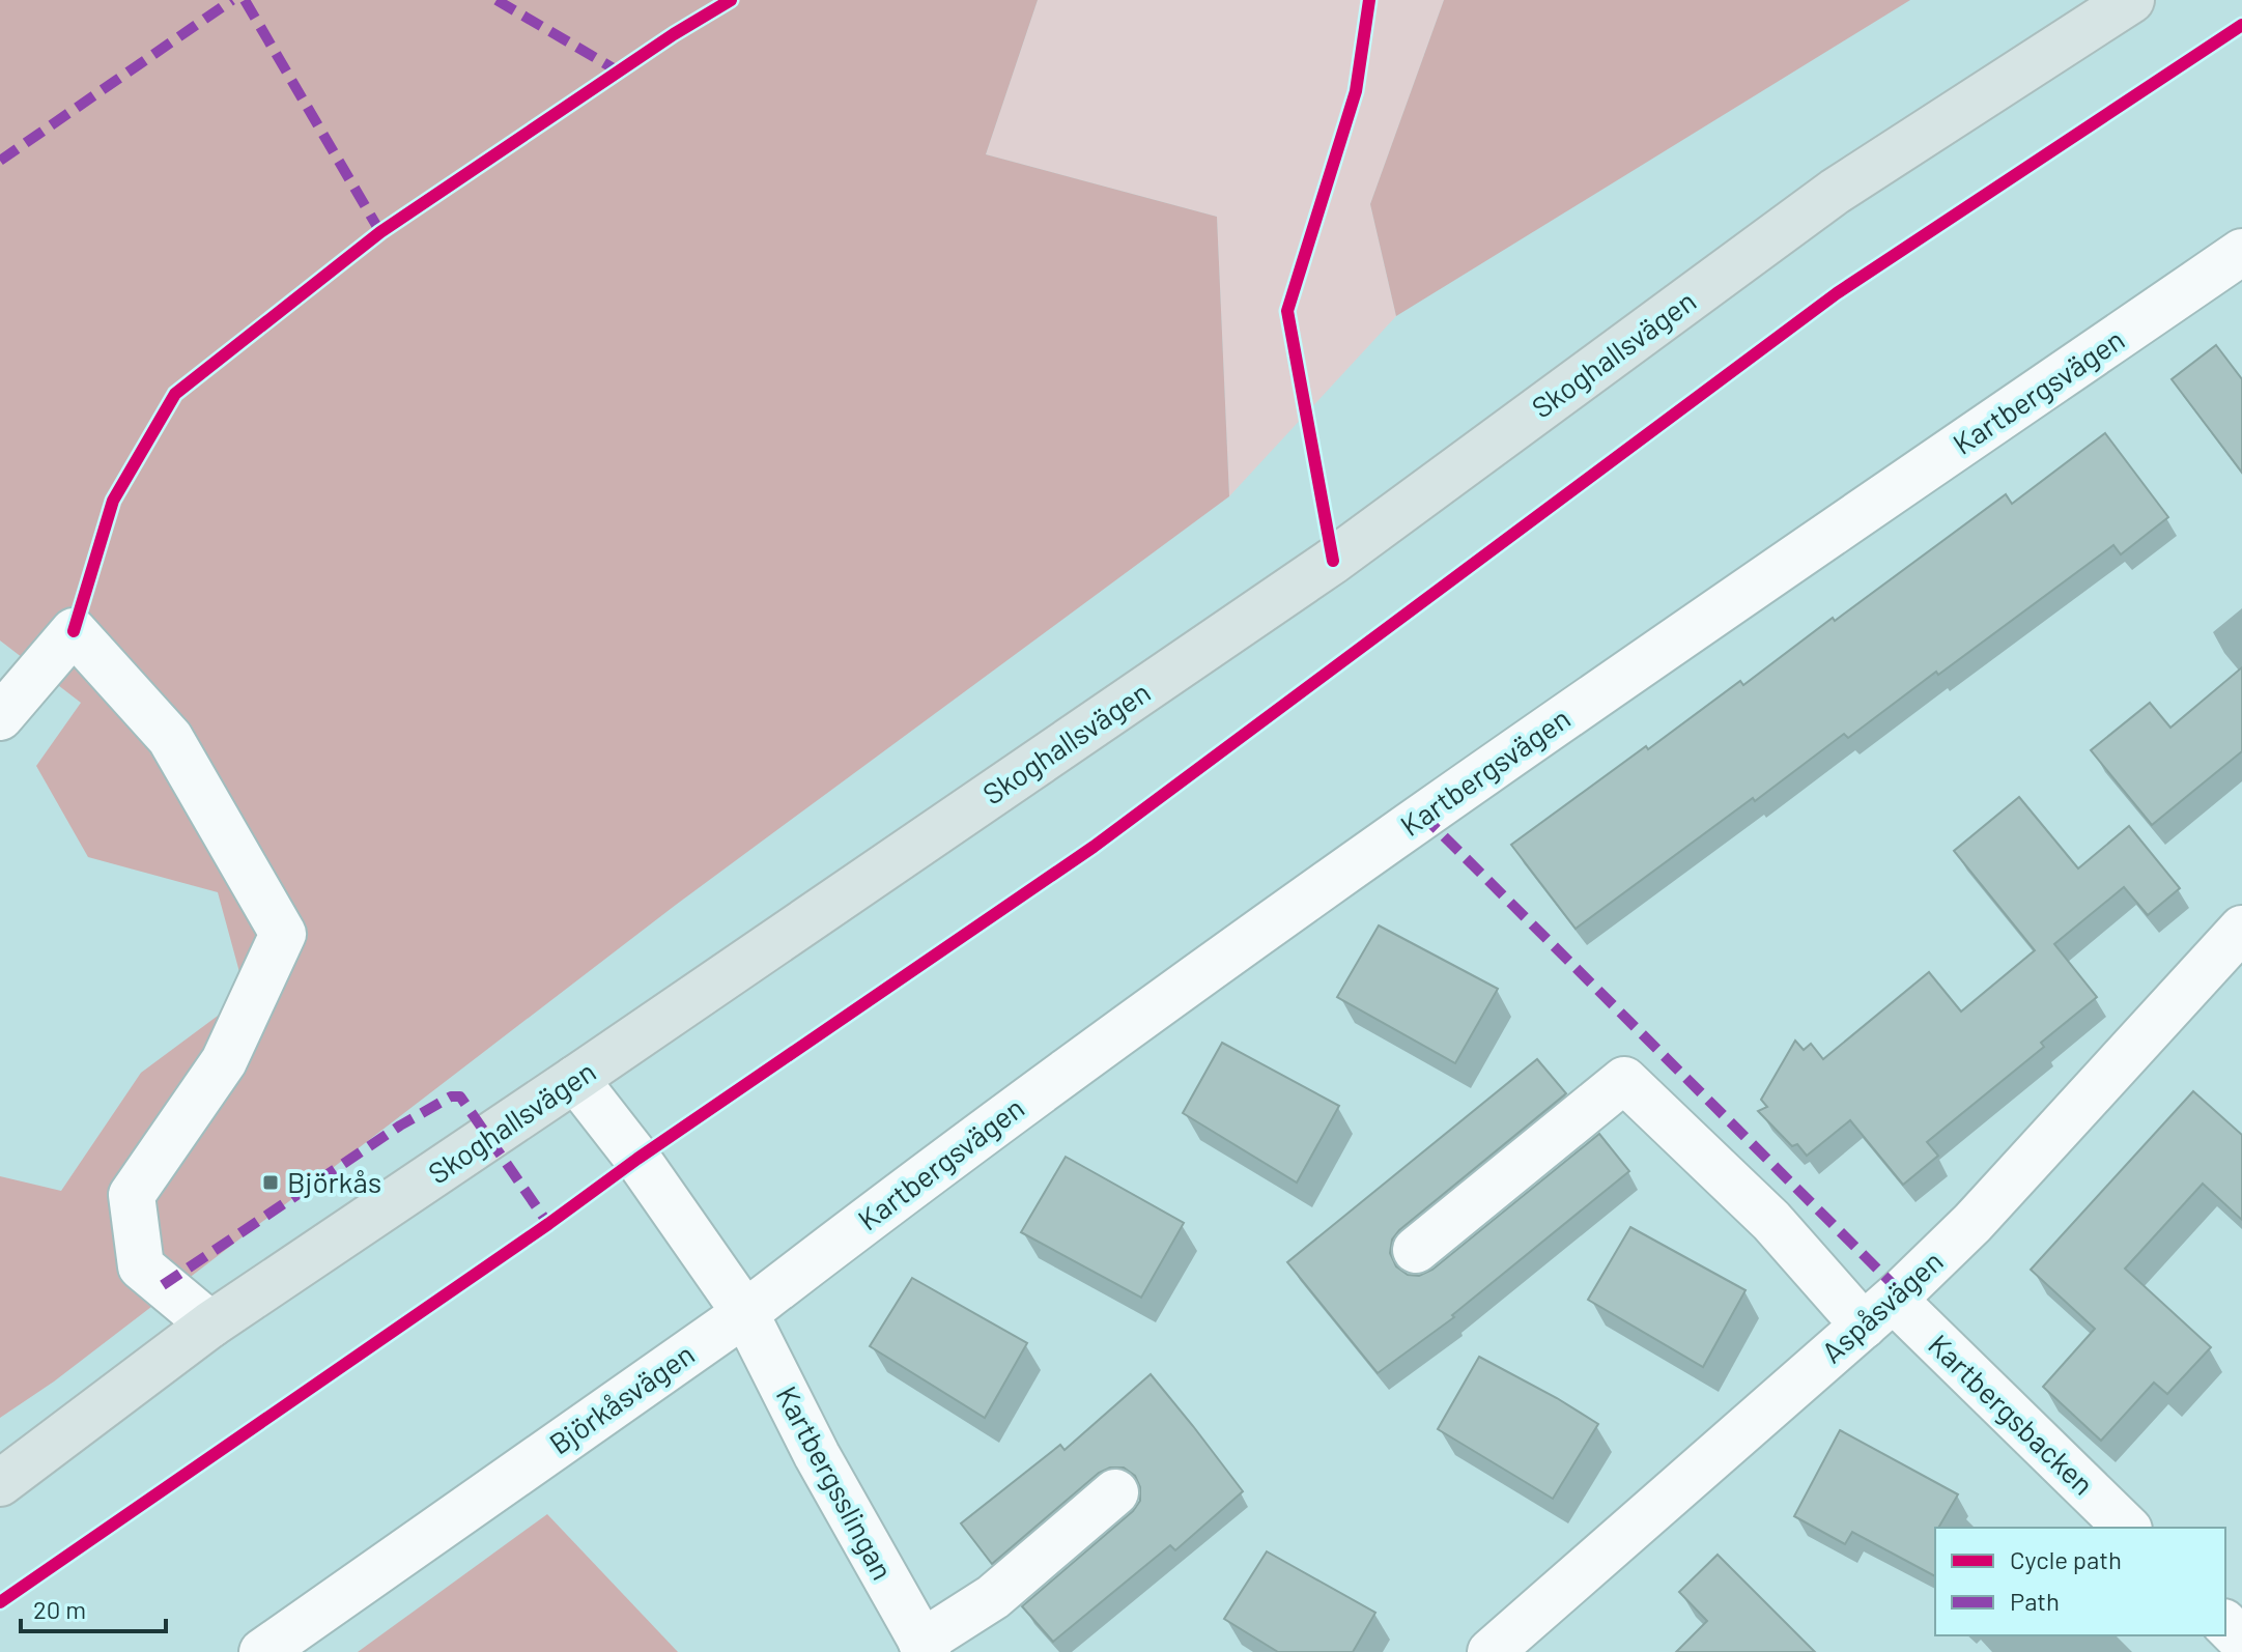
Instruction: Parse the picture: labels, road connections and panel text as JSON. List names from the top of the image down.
{
  "streets": {
    "main road": ["Skoghallsvägen"],
    "street": [
      "Kartbergsvägen",
      "Aspåsvägen",
      "Björkåsvägen",
      "Kartbergsbacken",
      "Kartbergsslingan"
    ]
  },
  "crossings": [
    ["Kartbergsvägen", "Björkåsvägen"],
    ["Kartbergsvägen", "Kartbergsslingan"],
    ["Aspåsvägen", "Kartbergsbacken"],
    ["Björkåsvägen", "Kartbergsslingan"]
  ],
  "places": {
    "transit": ["Björkås"]
  },
  "legend": ["Cycle path", "Path"],
  "scale_bar": "20 m"
}
